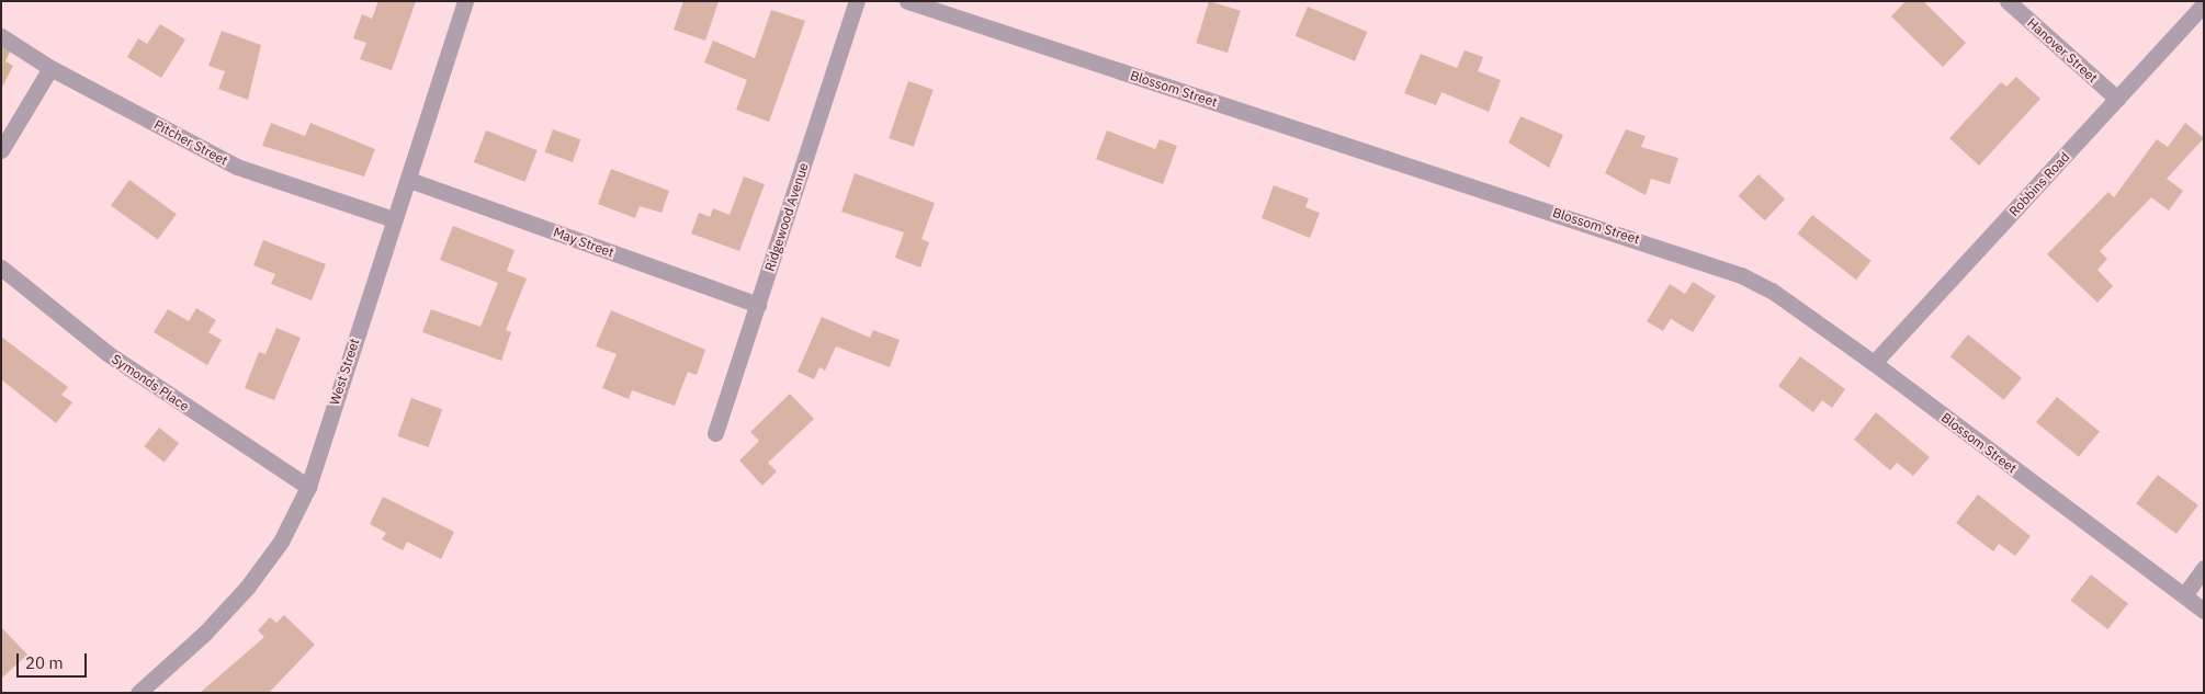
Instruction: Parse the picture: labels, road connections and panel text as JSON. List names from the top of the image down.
{
  "streets": {
    "street": [
      "Hanover Street",
      "Blossom Street",
      "Pitcher Street",
      "Robbins Road",
      "Ridgewood Avenue",
      "May Street",
      "West Street",
      "Symonds Place"
    ]
  },
  "crossings": [
    ["Hanover Street", "Robbins Road"],
    ["Blossom Street", "Robbins Road"],
    ["Pitcher Street", "West Street"],
    ["Ridgewood Avenue", "May Street"],
    ["May Street", "West Street"],
    ["West Street", "Symonds Place"]
  ],
  "scale_bar": "20 m"
}
